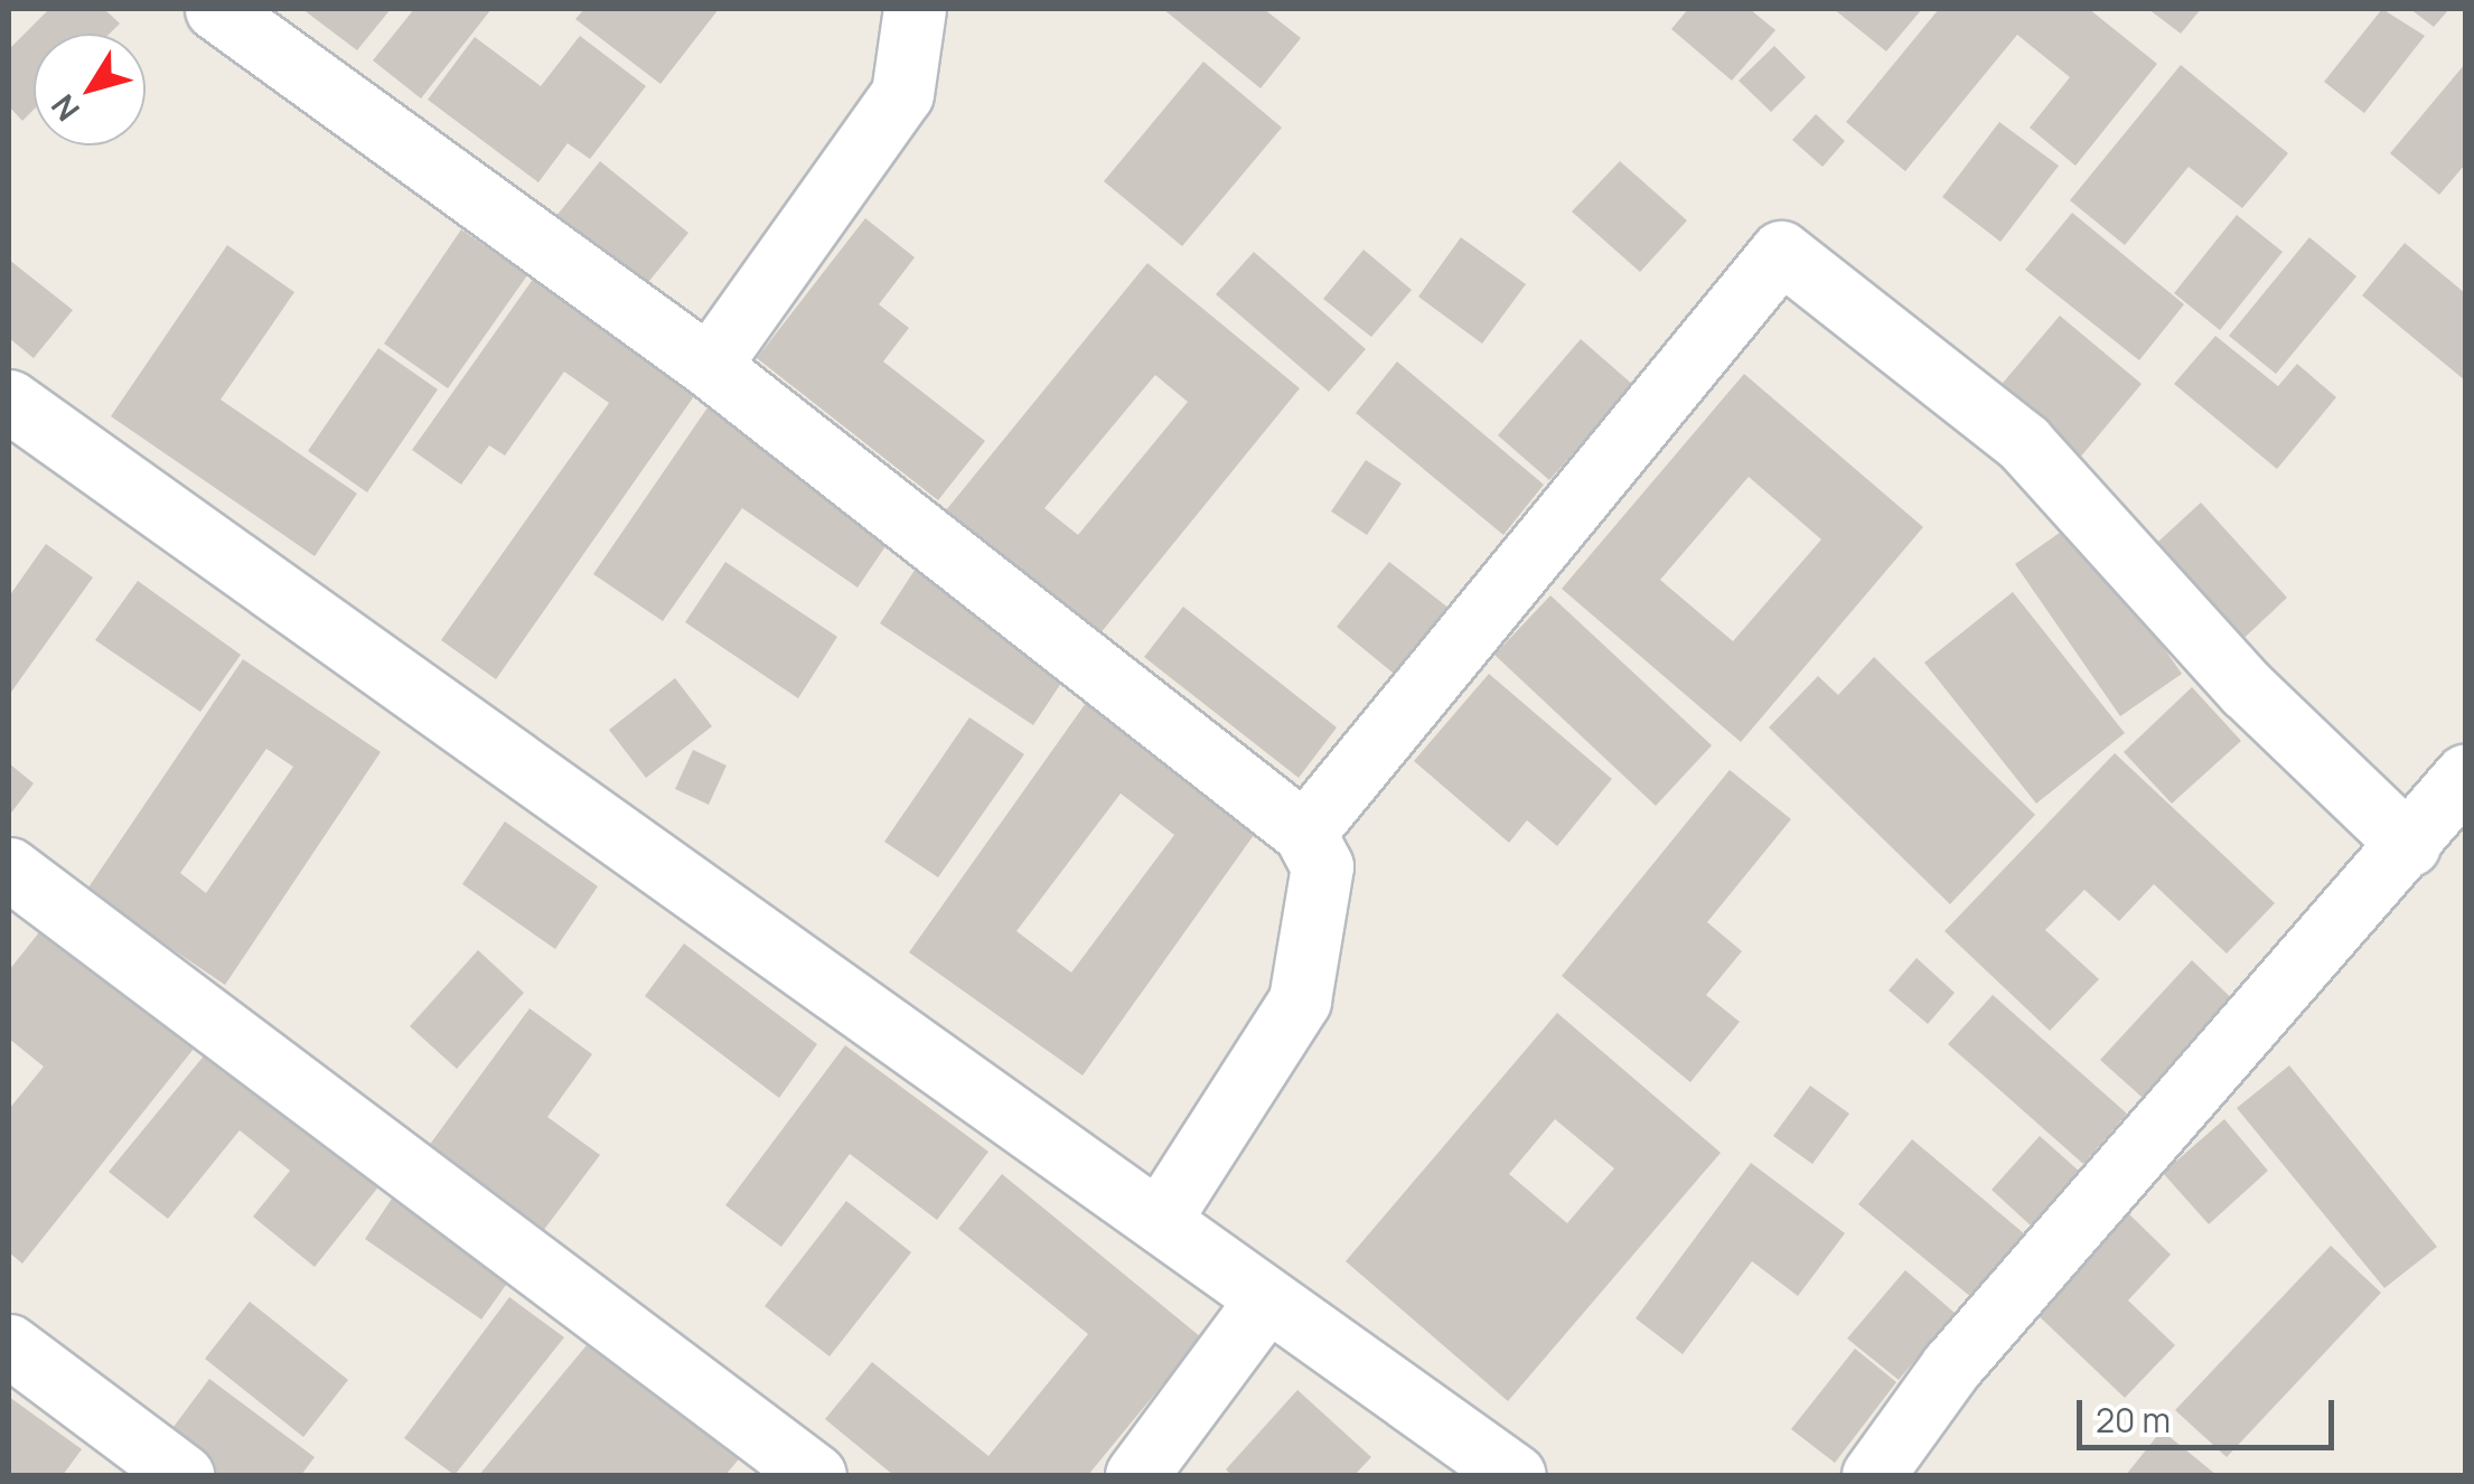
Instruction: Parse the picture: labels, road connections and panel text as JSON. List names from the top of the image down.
{
  "scale_bar": "20 m",
  "north": "bottom left"
}
